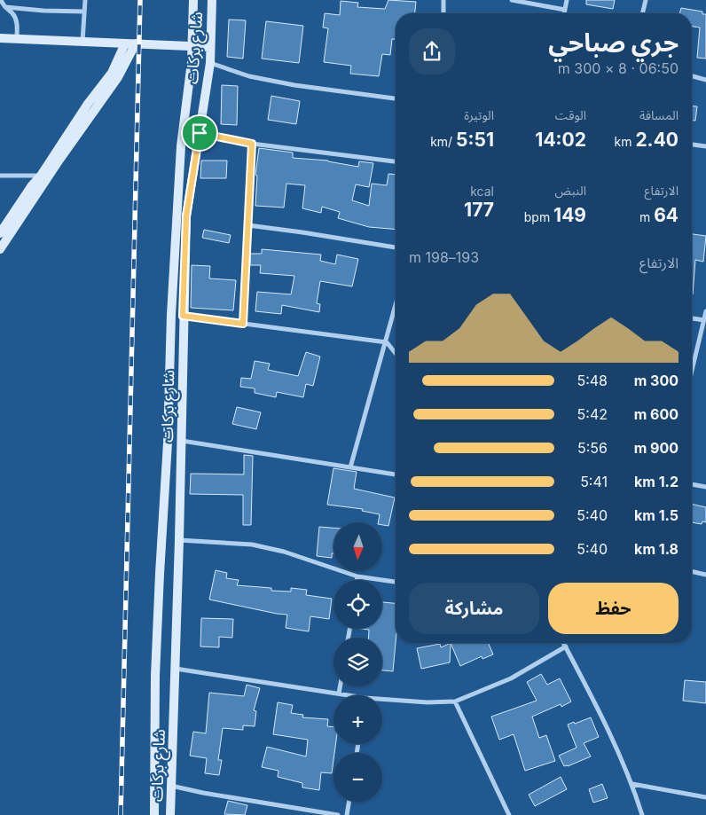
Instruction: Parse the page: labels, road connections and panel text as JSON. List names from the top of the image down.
{
  "streets": {
    "main road": ["شارع بركات"]
  },
  "north": "bottom",
  "page": {
    "heading": ["جري صباحي", "06:50 · 8 × 300 m"],
    "stats": [
      ["المسافة", "2.40 km"],
      ["الوقت", "14:02"],
      ["الوتيرة", "5:51 /km"],
      ["الارتفاع", "64 m"],
      ["النبض", "149 bpm"],
      ["kcal", "177"]
    ],
    "chart": ["الارتفاع", "193–198 m"],
    "list": [
      {
        "name": "300 m",
        "note": "5:48"
      },
      {
        "name": "600 m",
        "note": "5:42"
      },
      {
        "name": "900 m",
        "note": "5:56"
      },
      {
        "name": "1.2 km",
        "note": "5:41"
      },
      {
        "name": "1.5 km",
        "note": "5:40"
      },
      {
        "name": "1.8 km",
        "note": "5:40"
      }
    ],
    "map_buttons": ["+", "−"],
    "buttons": ["حفظ", "مشاركة"]
  }
}
